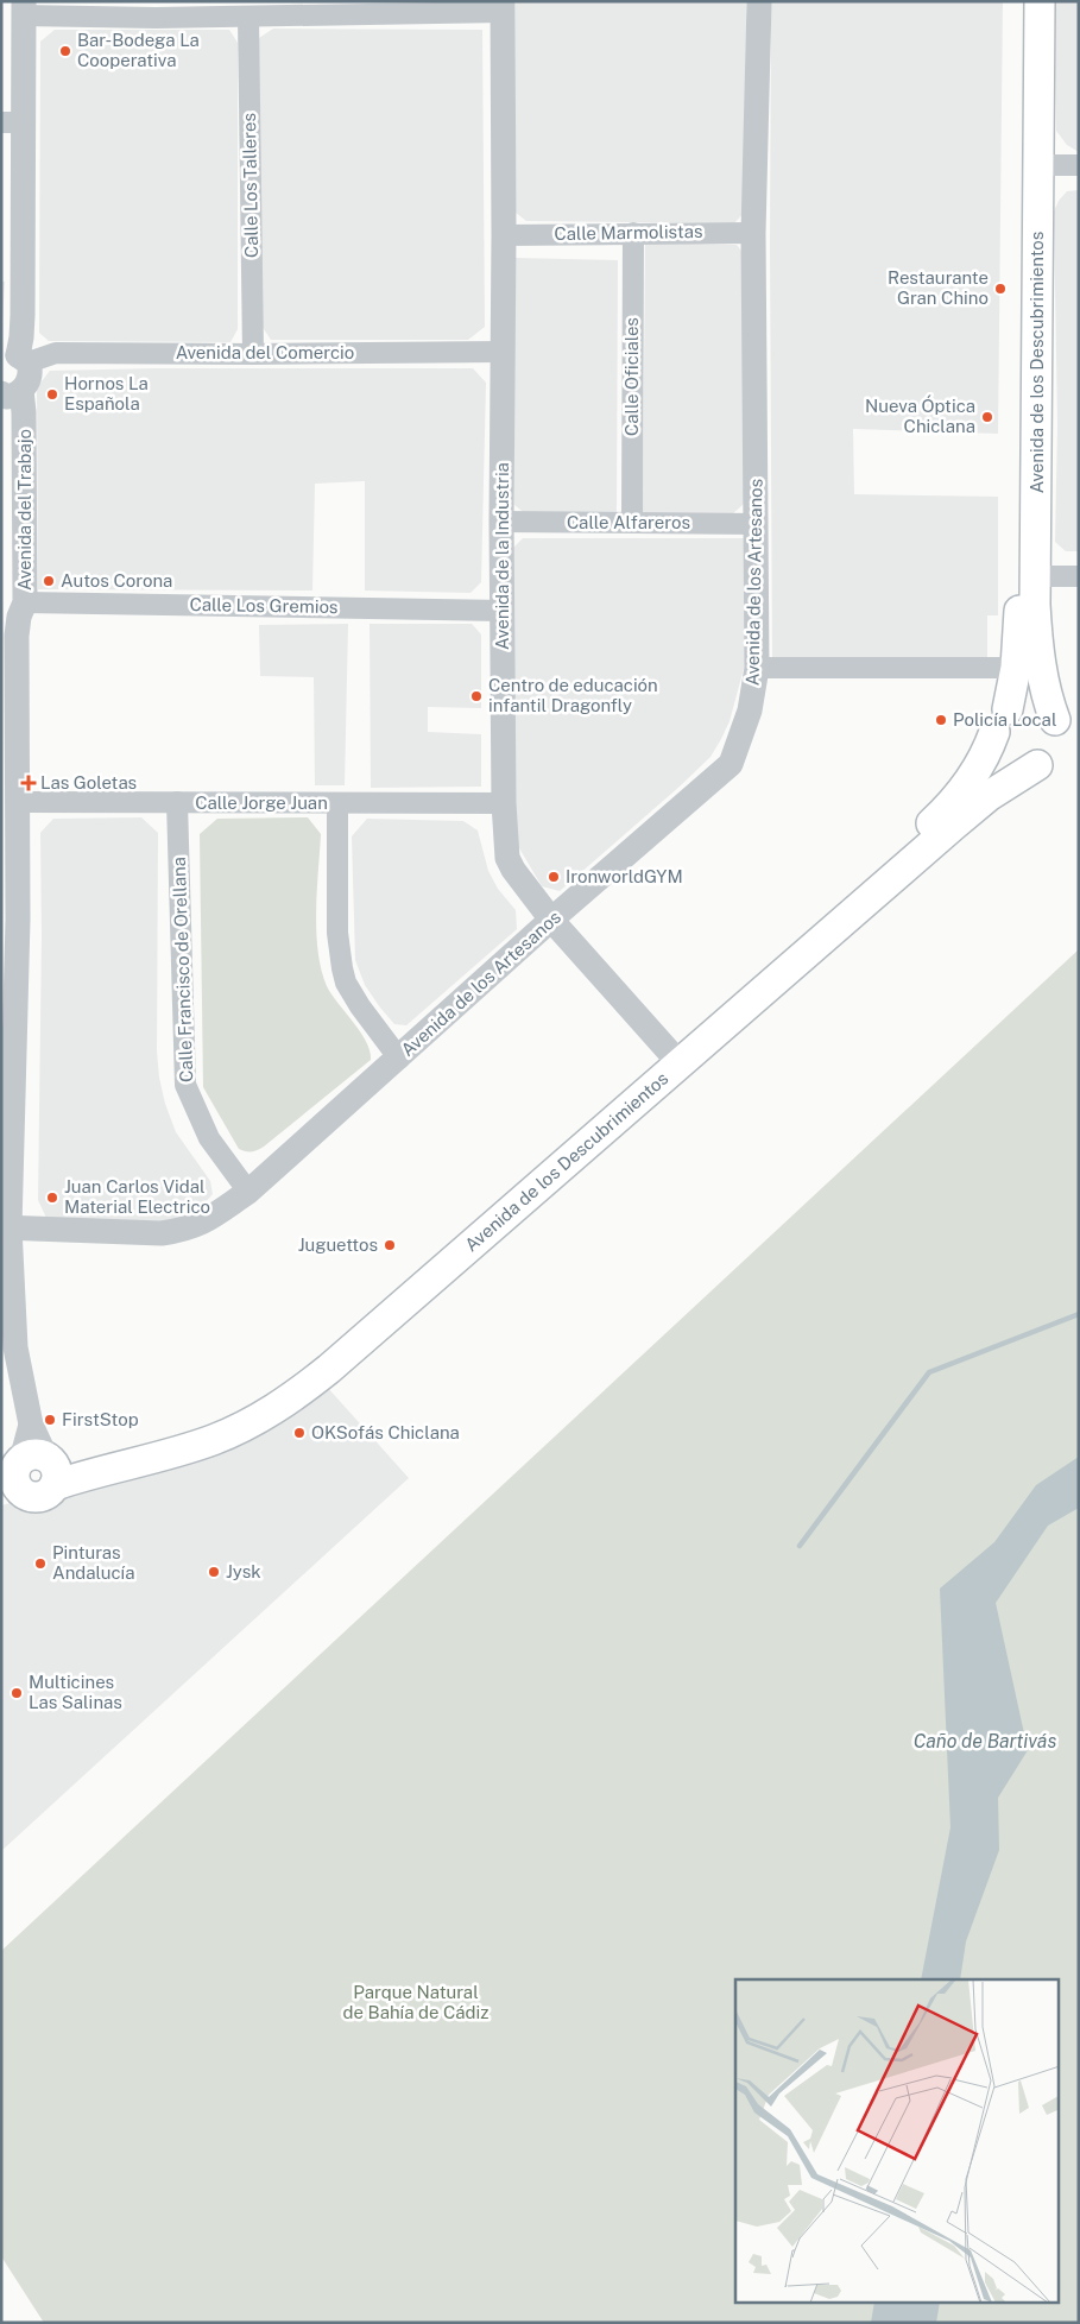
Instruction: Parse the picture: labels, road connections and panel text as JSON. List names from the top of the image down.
{
  "streets": {
    "main road": ["Avenida de los Descubrimientos"],
    "street": [
      "Calle Los Talleres",
      "Calle Marmolistas",
      "Avenida del Comercio",
      "Calle Oficiales",
      "Avenida del Trabajo",
      "Calle Alfareros",
      "Avenida de la Industria",
      "Avenida de los Artesanos",
      "Calle Los Gremios",
      "Calle Jorge Juan",
      "Calle Francisco de Orellana"
    ]
  },
  "crossings": [
    ["Calle Los Talleres", "Avenida del Comercio"],
    ["Calle Marmolistas", "Calle Oficiales"],
    ["Calle Marmolistas", "Avenida de la Industria"],
    ["Calle Marmolistas", "Avenida de los Artesanos"],
    ["Avenida del Comercio", "Avenida del Trabajo"],
    ["Avenida del Comercio", "Avenida de la Industria"],
    ["Avenida de los Descubrimientos", "Avenida del Trabajo"],
    ["Avenida de los Descubrimientos", "Avenida de la Industria"],
    ["Calle Oficiales", "Calle Alfareros"],
    ["Avenida del Trabajo", "Avenida de los Artesanos"],
    ["Avenida del Trabajo", "Calle Los Gremios"],
    ["Avenida del Trabajo", "Calle Jorge Juan"],
    ["Calle Alfareros", "Avenida de la Industria"],
    ["Calle Alfareros", "Avenida de los Artesanos"],
    ["Avenida de la Industria", "Avenida de los Artesanos"],
    ["Avenida de la Industria", "Calle Los Gremios"],
    ["Avenida de la Industria", "Calle Jorge Juan"],
    ["Avenida de los Artesanos", "Calle Francisco de Orellana"],
    ["Calle Jorge Juan", "Calle Francisco de Orellana"]
  ],
  "water": ["Caño de Bartivás"],
  "parks": ["Parque Natural de Bahía de Cádiz"],
  "places": {
    "other": [
      "Bar-Bodega La Cooperativa",
      "Restaurante Gran Chino",
      "Hornos La Española",
      "Nueva Óptica Chiclana",
      "Autos Corona",
      "Centro de educación infantil Dragonfly",
      "Policía Local",
      "IronworldGYM",
      "Juan Carlos Vidal Material Electrico",
      "Juguettos",
      "FirstStop",
      "OKSofás Chiclana",
      "Pinturas Andalucía",
      "Jysk",
      "Multicines Las Salinas"
    ],
    "health": ["Las Goletas"]
  }
}
